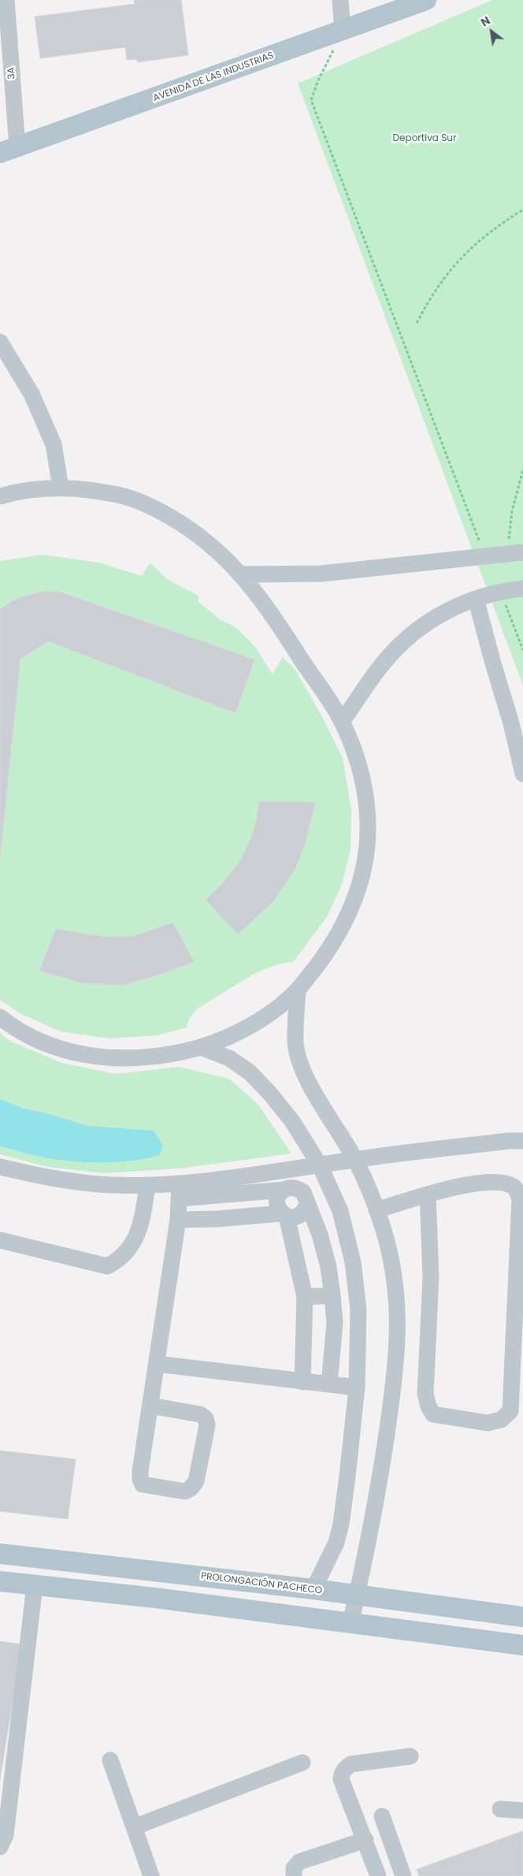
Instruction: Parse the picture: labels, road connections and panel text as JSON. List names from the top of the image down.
{
  "streets": {
    "main road": ["AVENIDA DE LAS INDUSTRIAS", "PROLONGACIÓN PACHECO"],
    "street": ["3A"]
  },
  "crossings": [
    ["3A", "AVENIDA DE LAS INDUSTRIAS"]
  ],
  "parks": ["Deportiva Sur"],
  "north": "top left"
}
